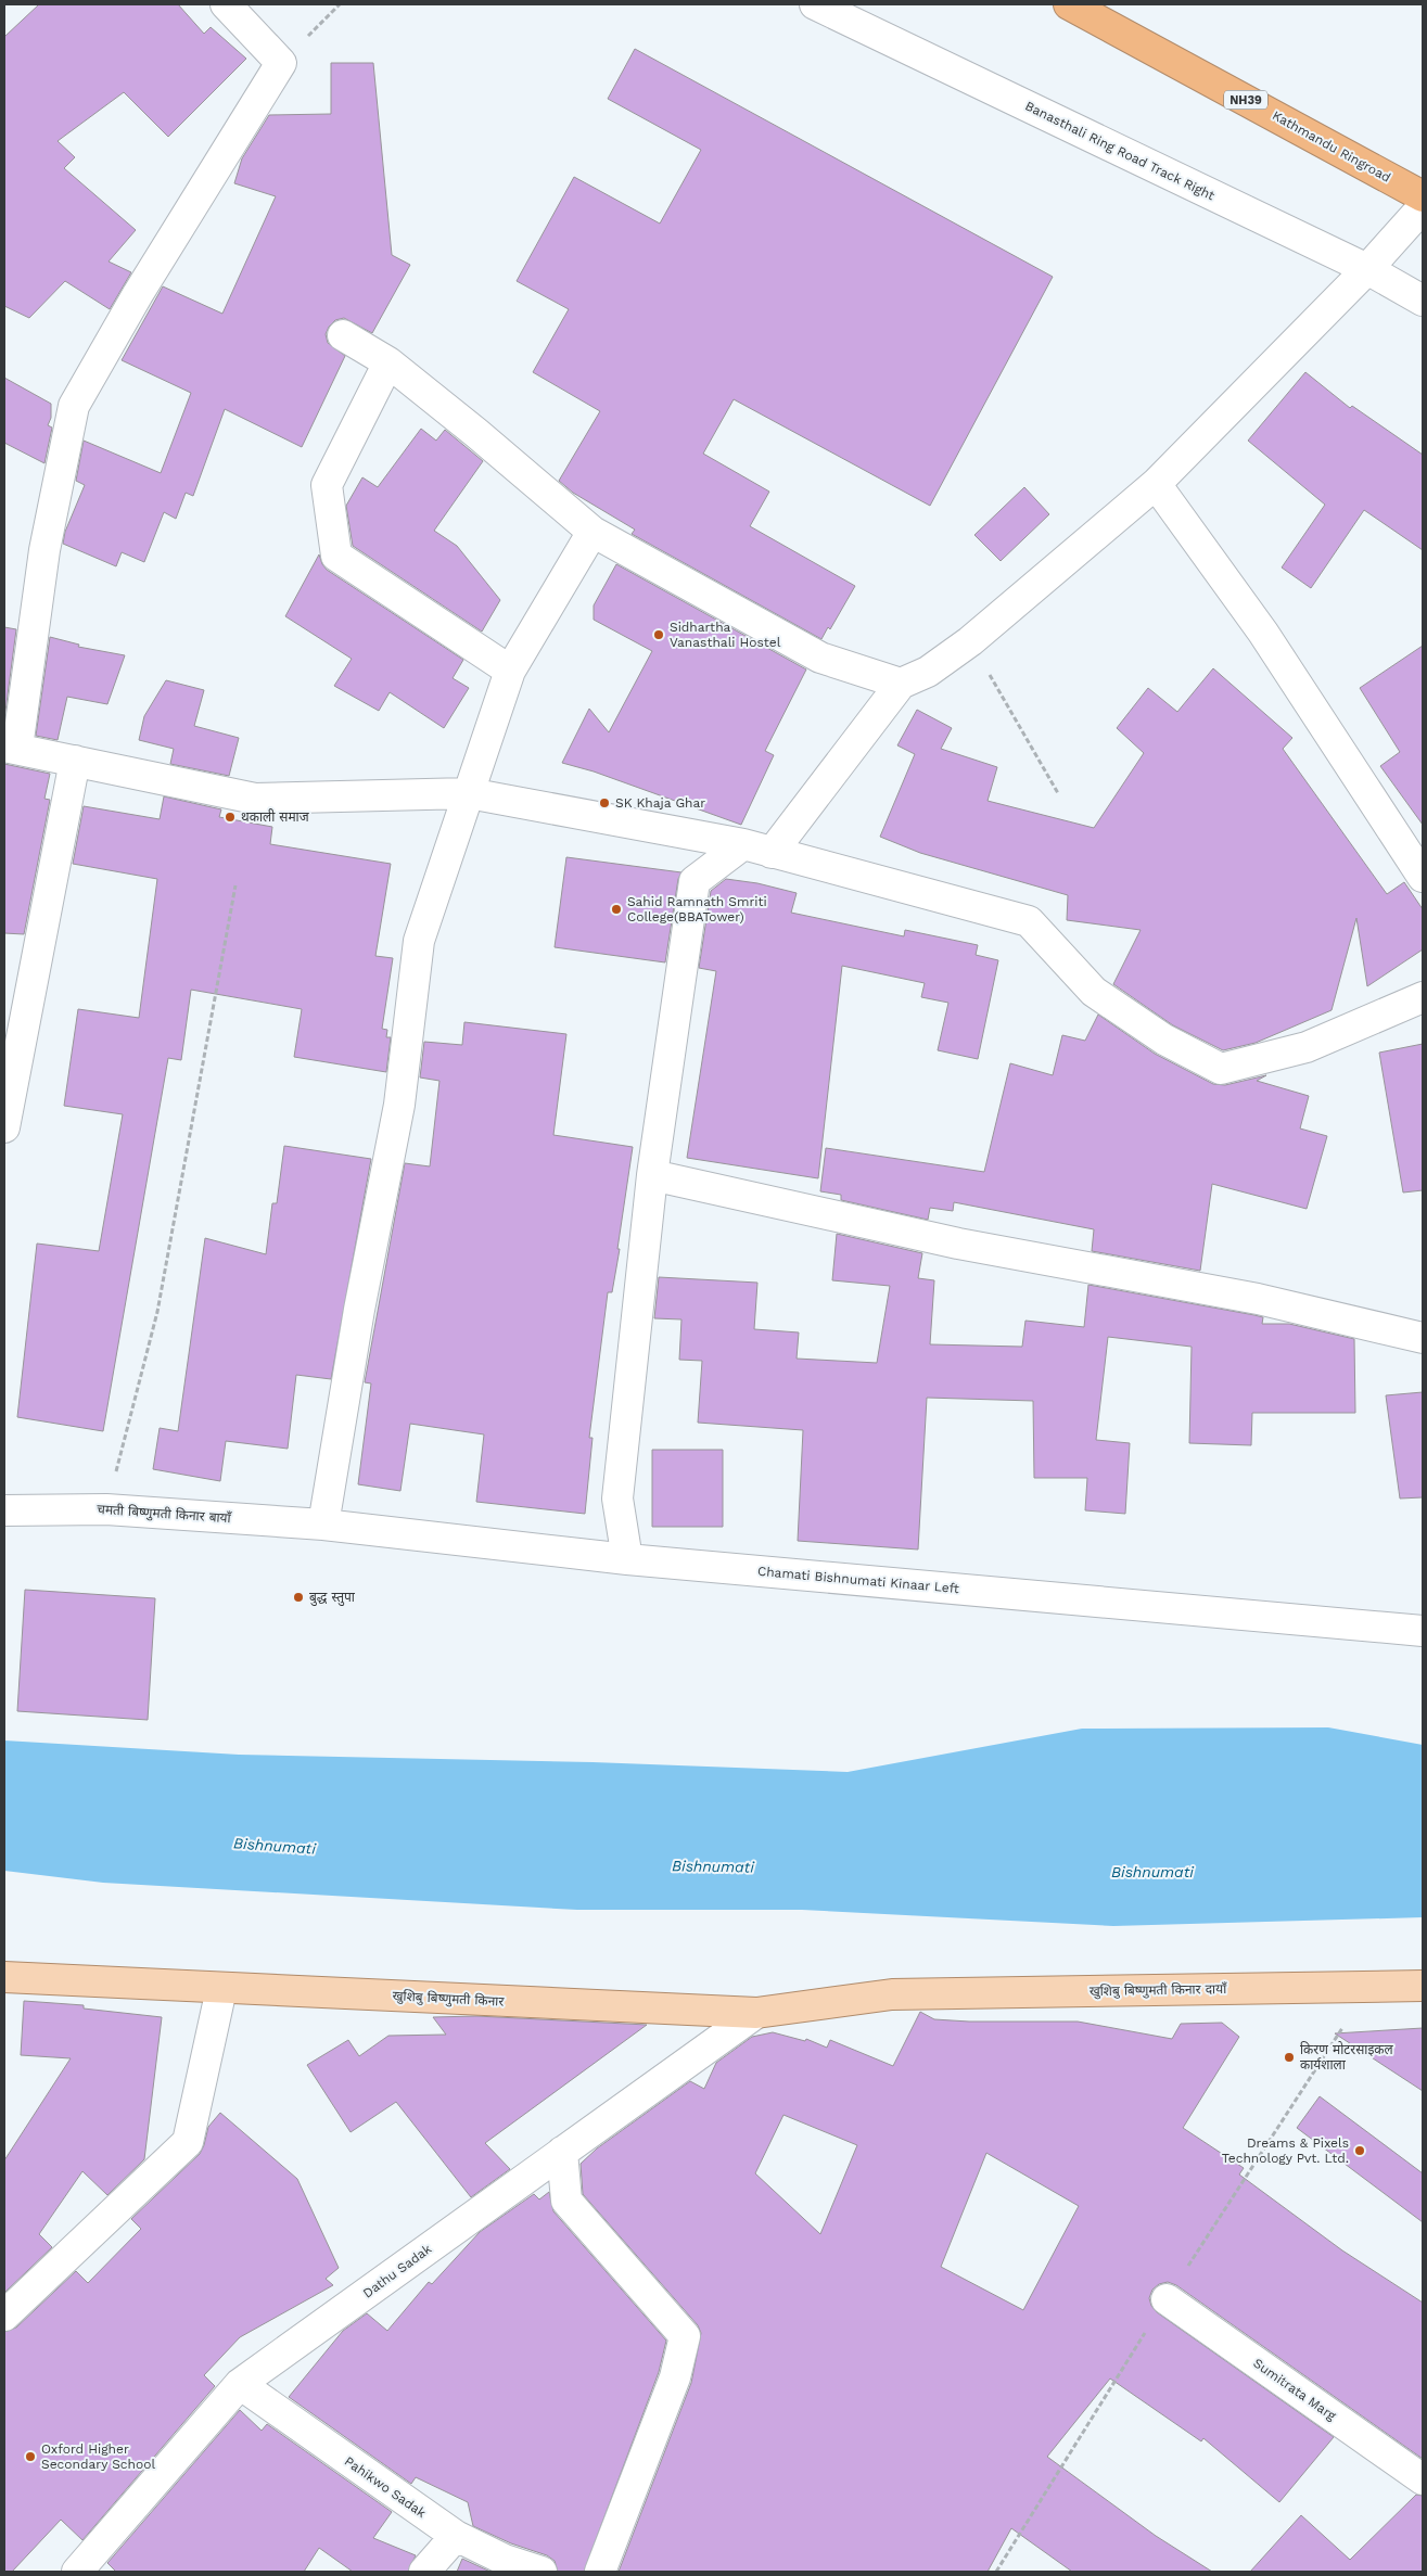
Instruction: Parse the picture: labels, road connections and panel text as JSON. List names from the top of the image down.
{
  "streets": {
    "highway": ["NH39", "Kathmandu Ringroad"],
    "main road": ["खुशिबु बिष्णुमती किनार दायाँ", "खुशिबु बिष्णुमती किनार"],
    "street": [
      "Banasthali Ring Road Track Right",
      "चमती बिष्णुमती किनार बायाँ",
      "Chamati Bishnumati Kinaar Left",
      "Dathu Sadak",
      "Sumitrata Marg",
      "Pahikwo Sadak"
    ]
  },
  "crossings": [
    ["चमती बिष्णुमती किनार बायाँ", "Chamati Bishnumati Kinaar Left"],
    ["खुशिबु बिष्णुमती किनार दायाँ", "खुशिबु बिष्णुमती किनार"],
    ["खुशिबु बिष्णुमती किनार", "Dathu Sadak"],
    ["Dathu Sadak", "Pahikwo Sadak"]
  ],
  "water": ["Bishnumati"],
  "places": [
    "Sidhartha Vanasthali Hostel",
    "SK Khaja Ghar",
    "थकाली समाज",
    "Sahid Ramnath Smriti College(BBATower)",
    "बुद्ध स्तुपा",
    "किरण मोटरसाइकल कार्यशाला",
    "Dreams & Pixels Technology Pvt. Ltd.",
    "Oxford Higher Secondary School"
  ]
}
